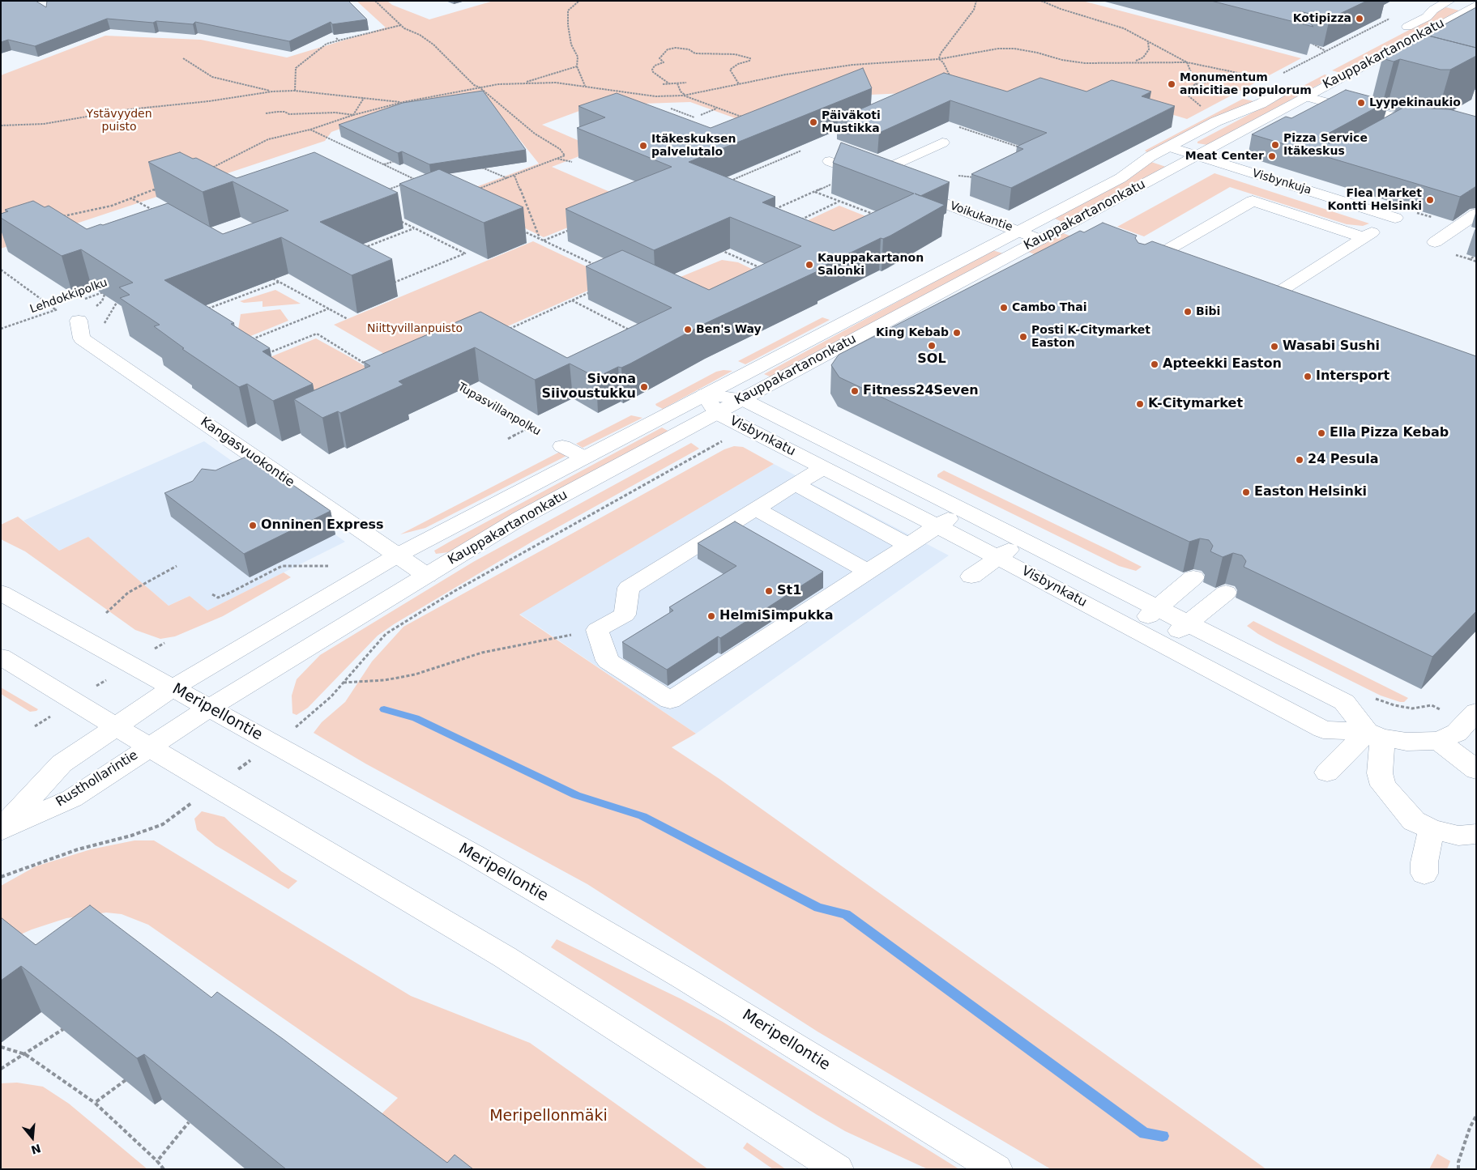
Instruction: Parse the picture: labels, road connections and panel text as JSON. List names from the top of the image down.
{
  "streets": {
    "main road": [
      "Kauppakartanonkatu",
      "Visbynkuja",
      "Voikukantie",
      "Visbynkatu",
      "Kangasvuokontie",
      "Meripellontie",
      "Rusthollarintie"
    ],
    "path": ["Lehdokkipolku", "Tupasvillanpolku"]
  },
  "crossings": [
    ["Kauppakartanonkatu", "Visbynkuja"],
    ["Kauppakartanonkatu", "Voikukantie"],
    ["Kauppakartanonkatu", "Visbynkatu"],
    ["Kauppakartanonkatu", "Kangasvuokontie"],
    ["Kauppakartanonkatu", "Meripellontie"],
    ["Kauppakartanonkatu", "Rusthollarintie"]
  ],
  "parks": ["Ystävyyden puisto", "Niittyvillanpuisto", "Meripellonmäki"],
  "places": [
    "Kotipizza",
    "Monumentum amicitiae populorum",
    "Lyypekinaukio",
    "Päiväkoti Mustikka",
    "Pizza Service Itäkeskus",
    "Itäkeskuksen palvelutalo",
    "Meat Center",
    "Flea Market Kontti Helsinki",
    "Kauppakartanon Salonki",
    "Cambo Thai",
    "Bibi",
    "Ben's Way",
    "King Kebab",
    "Posti K-Citymarket Easton",
    "SOL",
    "Wasabi Sushi",
    "Apteekki Easton",
    "Intersport",
    "Sivona Siivoustukku",
    "Fitness24Seven",
    "K-Citymarket",
    "Ella Pizza Kebab",
    "24 Pesula",
    "Easton Helsinki",
    "Onninen Express",
    "St1",
    "HelmiSimpukka"
  ],
  "north": "bottom"
}
